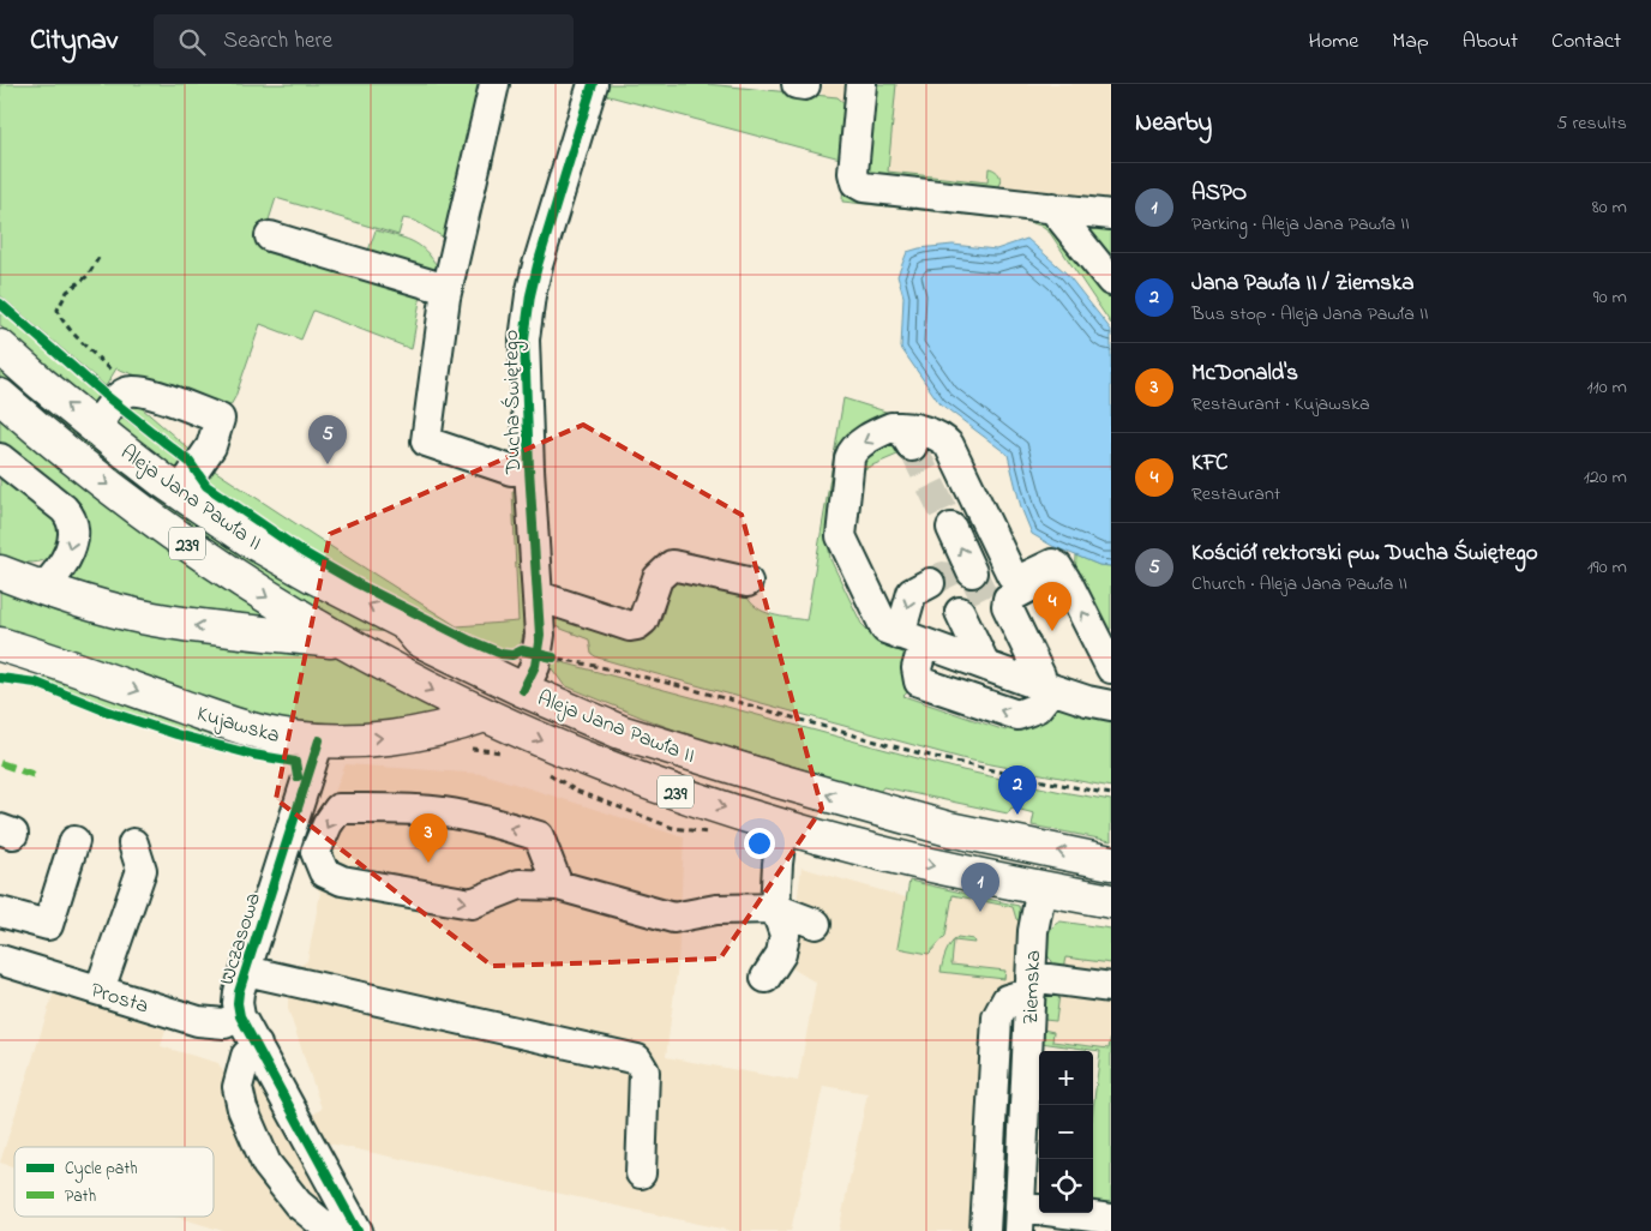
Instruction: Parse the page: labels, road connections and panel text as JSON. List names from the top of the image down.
{
  "streets": {
    "main road": ["Aleja Jana Pawła II", "239", "Kujawska"],
    "street": [
      "Ducha Świętego",
      "Wczasowa",
      "Ziemska",
      "Prosta"
    ]
  },
  "crossings": [
    ["Ducha Świętego", "Aleja Jana Pawła II"],
    ["Aleja Jana Pawła II", "Kujawska"],
    ["Aleja Jana Pawła II", "Ziemska"],
    ["Kujawska", "Wczasowa"],
    ["Wczasowa", "Prosta"]
  ],
  "legend": ["Cycle path", "Path"],
  "page": {
    "header": "Citynav",
    "search": "Search here",
    "nav": [
      "Home",
      "Map",
      "About",
      "Contact"
    ],
    "heading": ["Nearby", "5 results"],
    "list": [
      {
        "mark": "1",
        "name": "ASPO",
        "note": "Parking · Aleja Jana Pawła II",
        "value": "80 m"
      },
      {
        "mark": "2",
        "name": "Jana Pawła II / Ziemska",
        "note": "Bus stop · Aleja Jana Pawła II",
        "value": "90 m"
      },
      {
        "mark": "3",
        "name": "McDonald's",
        "note": "Restaurant · Kujawska",
        "value": "110 m"
      },
      {
        "mark": "4",
        "name": "KFC",
        "note": "Restaurant",
        "value": "120 m"
      },
      {
        "mark": "5",
        "name": "Kościół rektorski pw. Ducha Świętego",
        "note": "Church · Aleja Jana Pawła II",
        "value": "190 m"
      }
    ],
    "pins": [
      "5",
      "4",
      "2",
      "3",
      "1"
    ],
    "map_buttons": ["+", "−"]
  }
}
